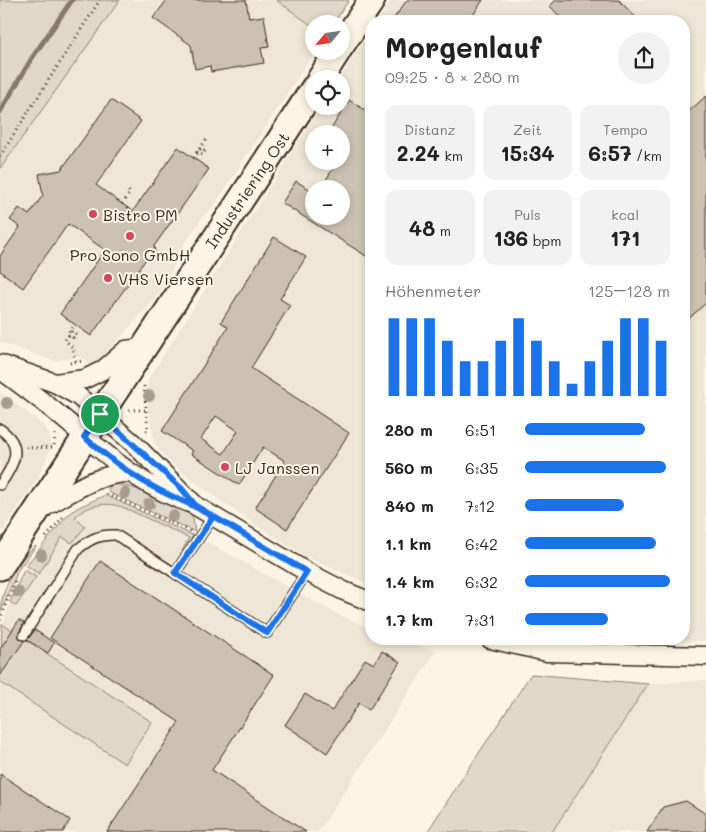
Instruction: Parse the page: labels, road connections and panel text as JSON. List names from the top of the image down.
{
  "streets": {
    "street": ["Industriering Ost"]
  },
  "places": [
    "Bistro PM",
    "Pro Sono GmbH",
    "VHS Viersen",
    "LJ Janssen"
  ],
  "north": "bottom left",
  "page": {
    "map_buttons": ["+", "−"],
    "heading": ["Morgenlauf", "09:25 · 8 × 280 m"],
    "stats": [
      ["Distanz", "2.24 km"],
      ["Zeit", "15:34"],
      ["Tempo", "6:57 /km"],
      ["48 m"],
      ["Puls", "136 bpm"],
      ["kcal", "171"]
    ],
    "chart": ["Höhenmeter", "125–128 m"],
    "list": [
      {
        "name": "280 m",
        "note": "6:51"
      },
      {
        "name": "560 m",
        "note": "6:35"
      },
      {
        "name": "840 m",
        "note": "7:12"
      },
      {
        "name": "1.1 km",
        "note": "6:42"
      },
      {
        "name": "1.4 km",
        "note": "6:32"
      },
      {
        "name": "1.7 km",
        "note": "7:31"
      }
    ]
  }
}
